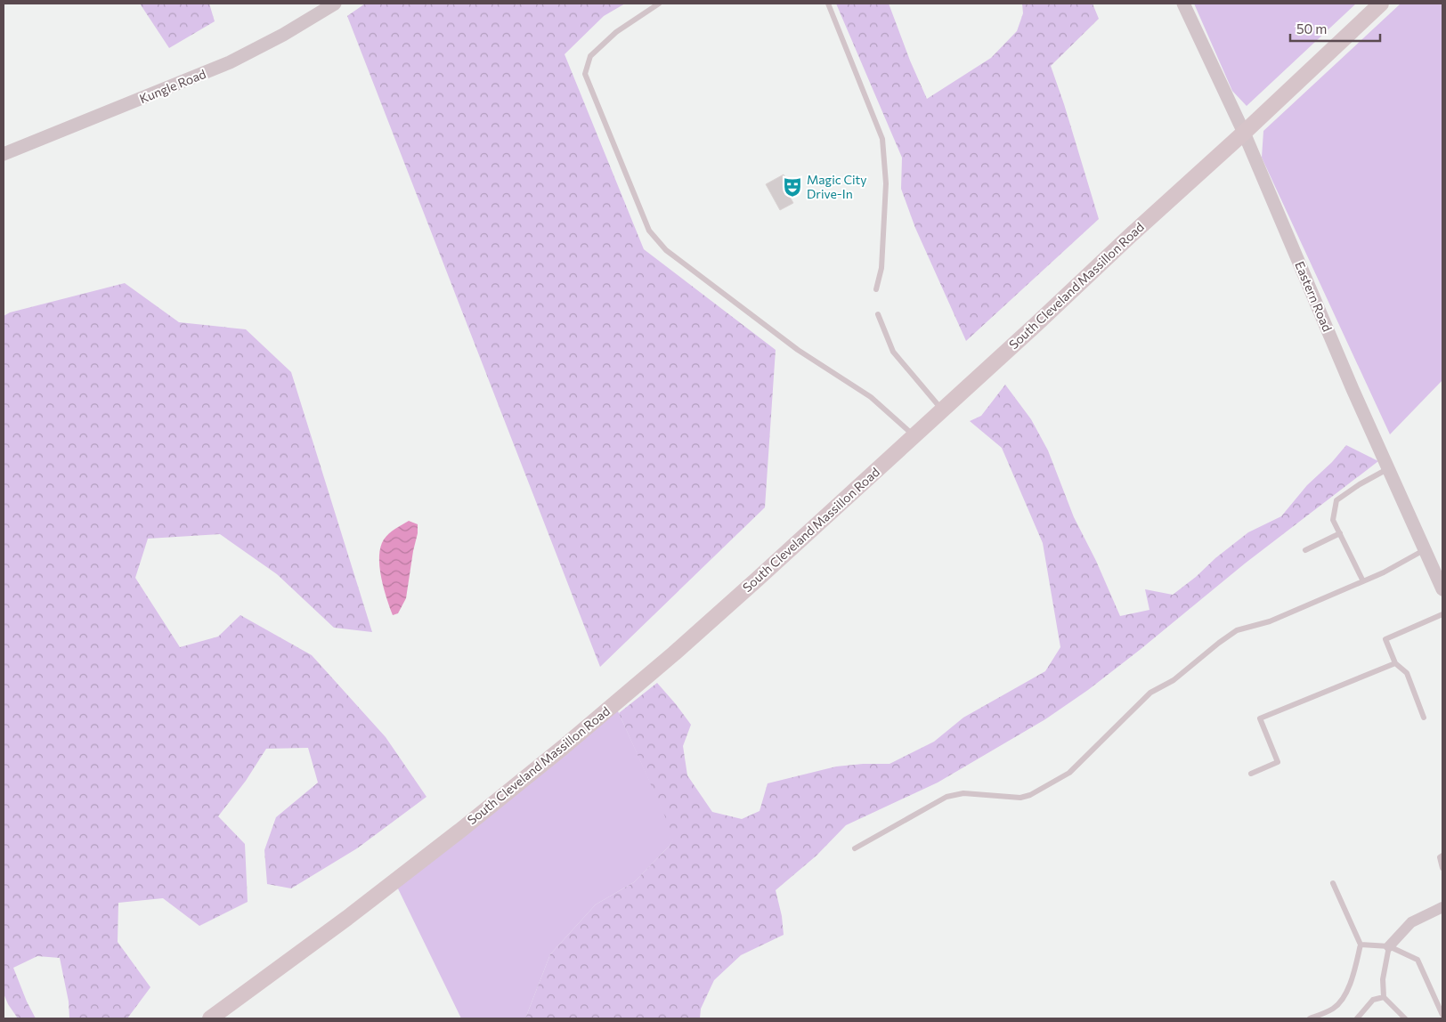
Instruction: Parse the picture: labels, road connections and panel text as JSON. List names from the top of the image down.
{
  "streets": {
    "main road": ["South Cleveland Massillon Road"],
    "street": ["Kungle Road", "Eastern Road"]
  },
  "crossings": [
    ["South Cleveland Massillon Road", "Eastern Road"]
  ],
  "places": {
    "theatre": ["Magic City Drive-In"]
  },
  "scale_bar": "50 m"
}
